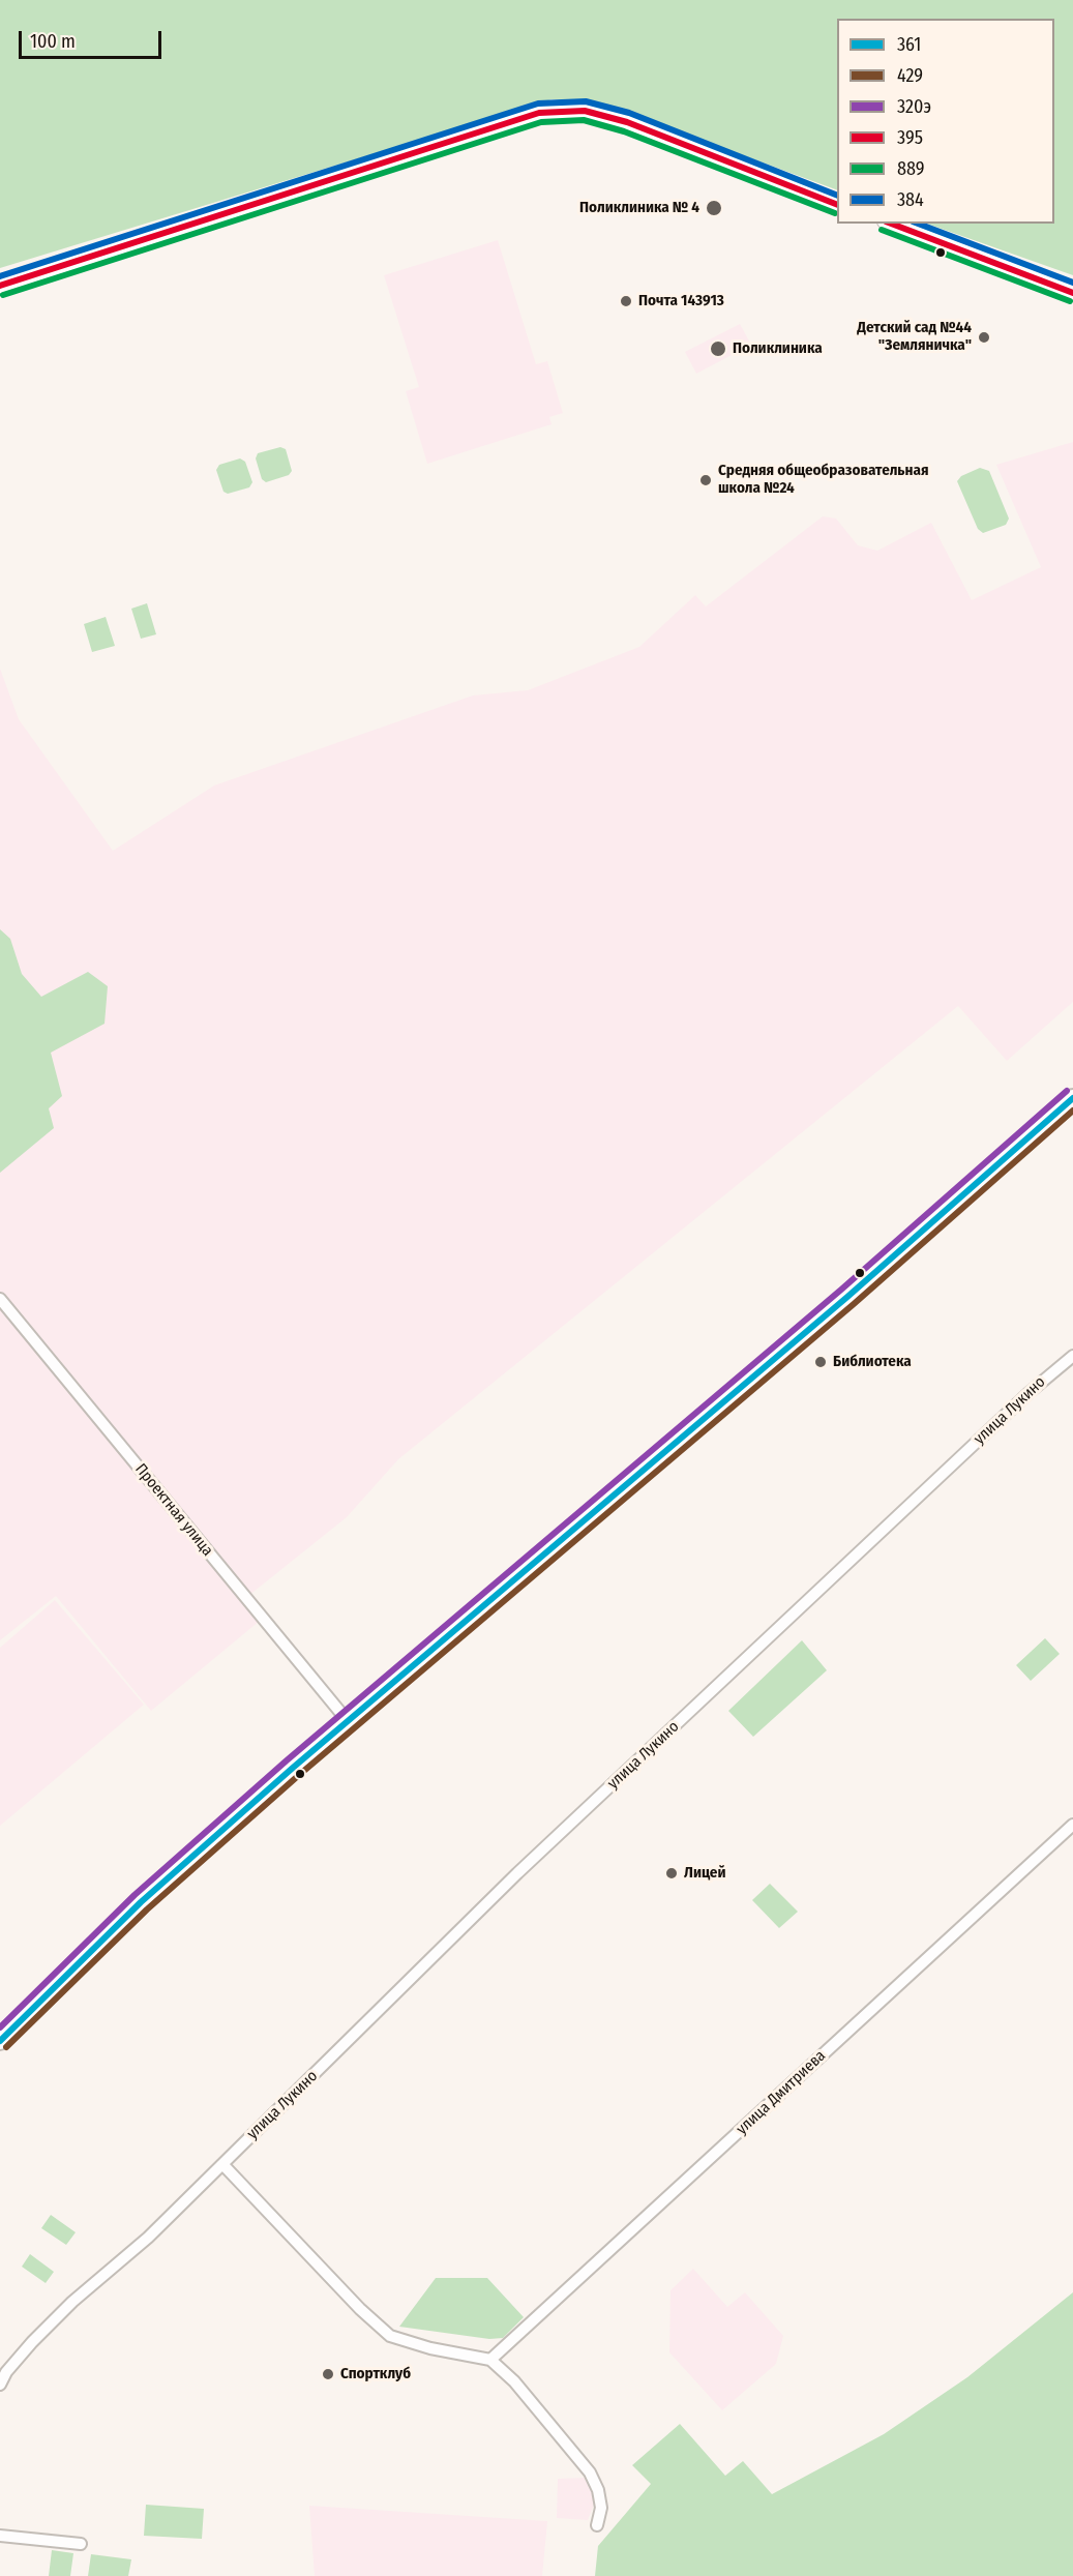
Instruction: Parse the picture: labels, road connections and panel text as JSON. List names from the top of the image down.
{
  "streets": {
    "street": ["улица Лукино", "Проектная улица", "улица Дмитриева"]
  },
  "places": [
    "Поликлиника № 4",
    "Почта 143913",
    "Детский сад №44 \"Земляничка\"",
    "Поликлиника",
    "Средняя общеобразовательная школа №24",
    "Библиотека",
    "Лицей",
    "Спортклуб"
  ],
  "lines": [
    "transit line 384",
    "transit line 395",
    "transit line 889",
    "transit line 320э",
    "transit line 361",
    "transit line 429"
  ],
  "legend": [
    "361",
    "429",
    "320э",
    "395",
    "889",
    "384"
  ],
  "scale_bar": "100 m"
}
